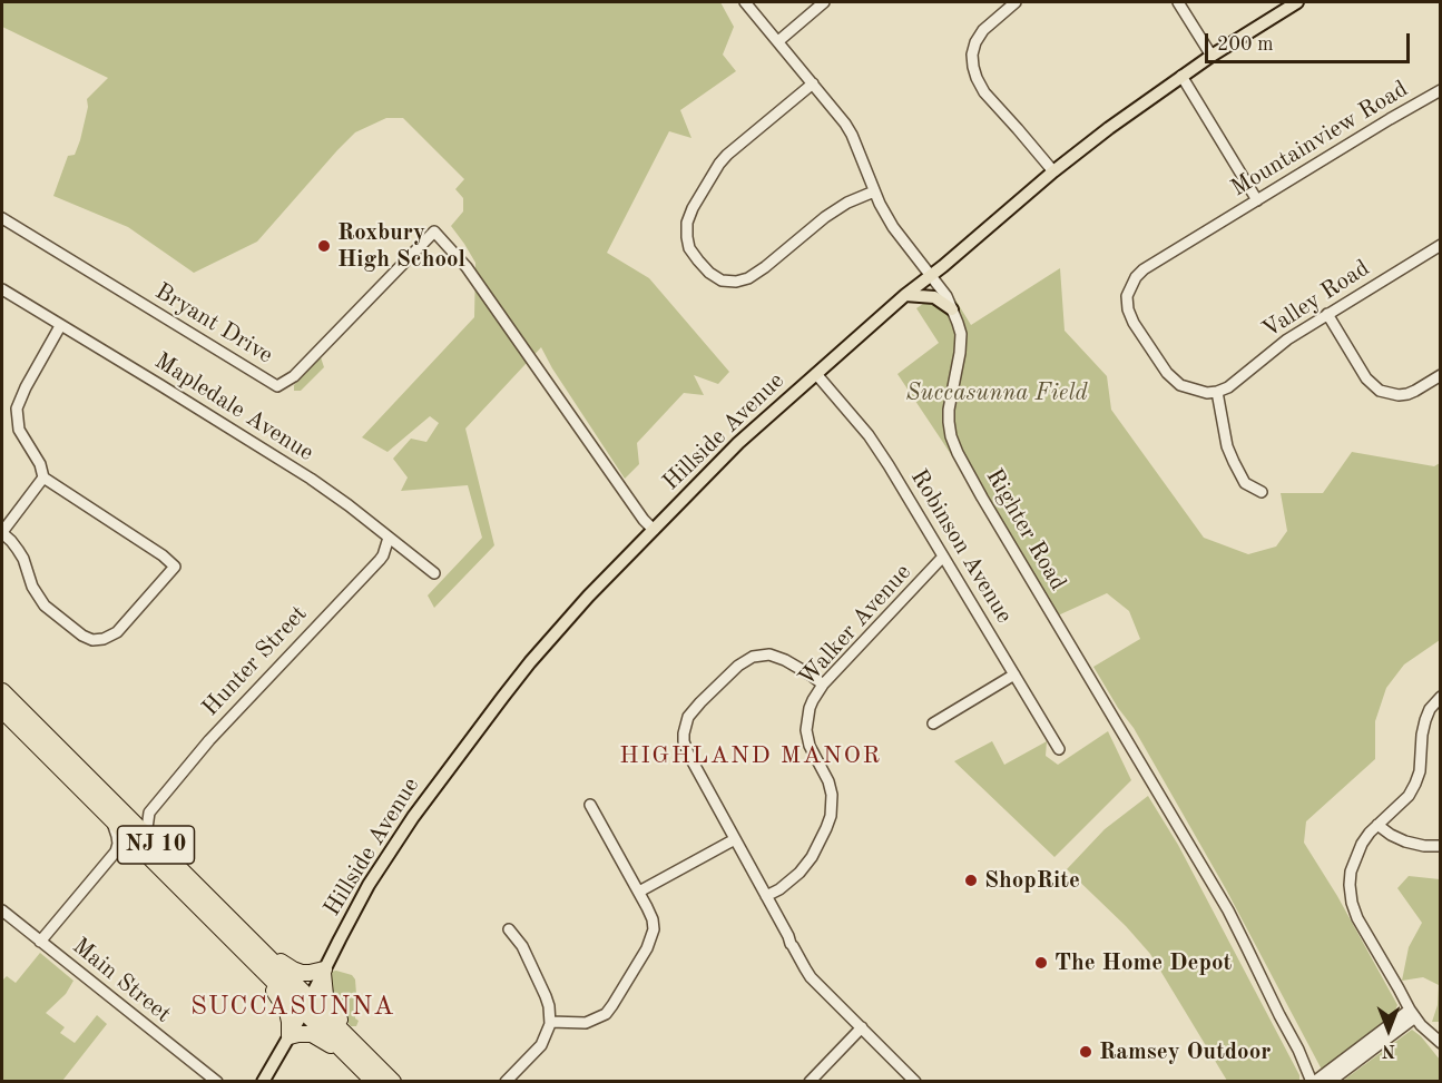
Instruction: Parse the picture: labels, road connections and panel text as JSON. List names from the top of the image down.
{
  "streets": {
    "highway": ["NJ 10"],
    "main road": ["Hillside Avenue"],
    "street": [
      "Mountainview Road",
      "Valley Road",
      "Bryant Drive",
      "Mapledale Avenue",
      "Righter Road",
      "Robinson Avenue",
      "Walker Avenue",
      "Hunter Street",
      "Main Street"
    ]
  },
  "crossings": [
    ["Mountainview Road", "Valley Road"],
    ["Bryant Drive", "Hillside Avenue"],
    ["Mapledale Avenue", "Hunter Street"],
    ["Hillside Avenue", "Righter Road"],
    ["Hillside Avenue", "Robinson Avenue"],
    ["Hillside Avenue", "NJ 10"],
    ["Robinson Avenue", "Walker Avenue"]
  ],
  "districts": ["HIGHLAND MANOR", "SUCCASUNNA"],
  "parks": ["Succasunna Field"],
  "places": [
    "Roxbury High School",
    "ShopRite",
    "The Home Depot",
    "Ramsey Outdoor"
  ],
  "scale_bar": "200 m",
  "north": "bottom"
}
